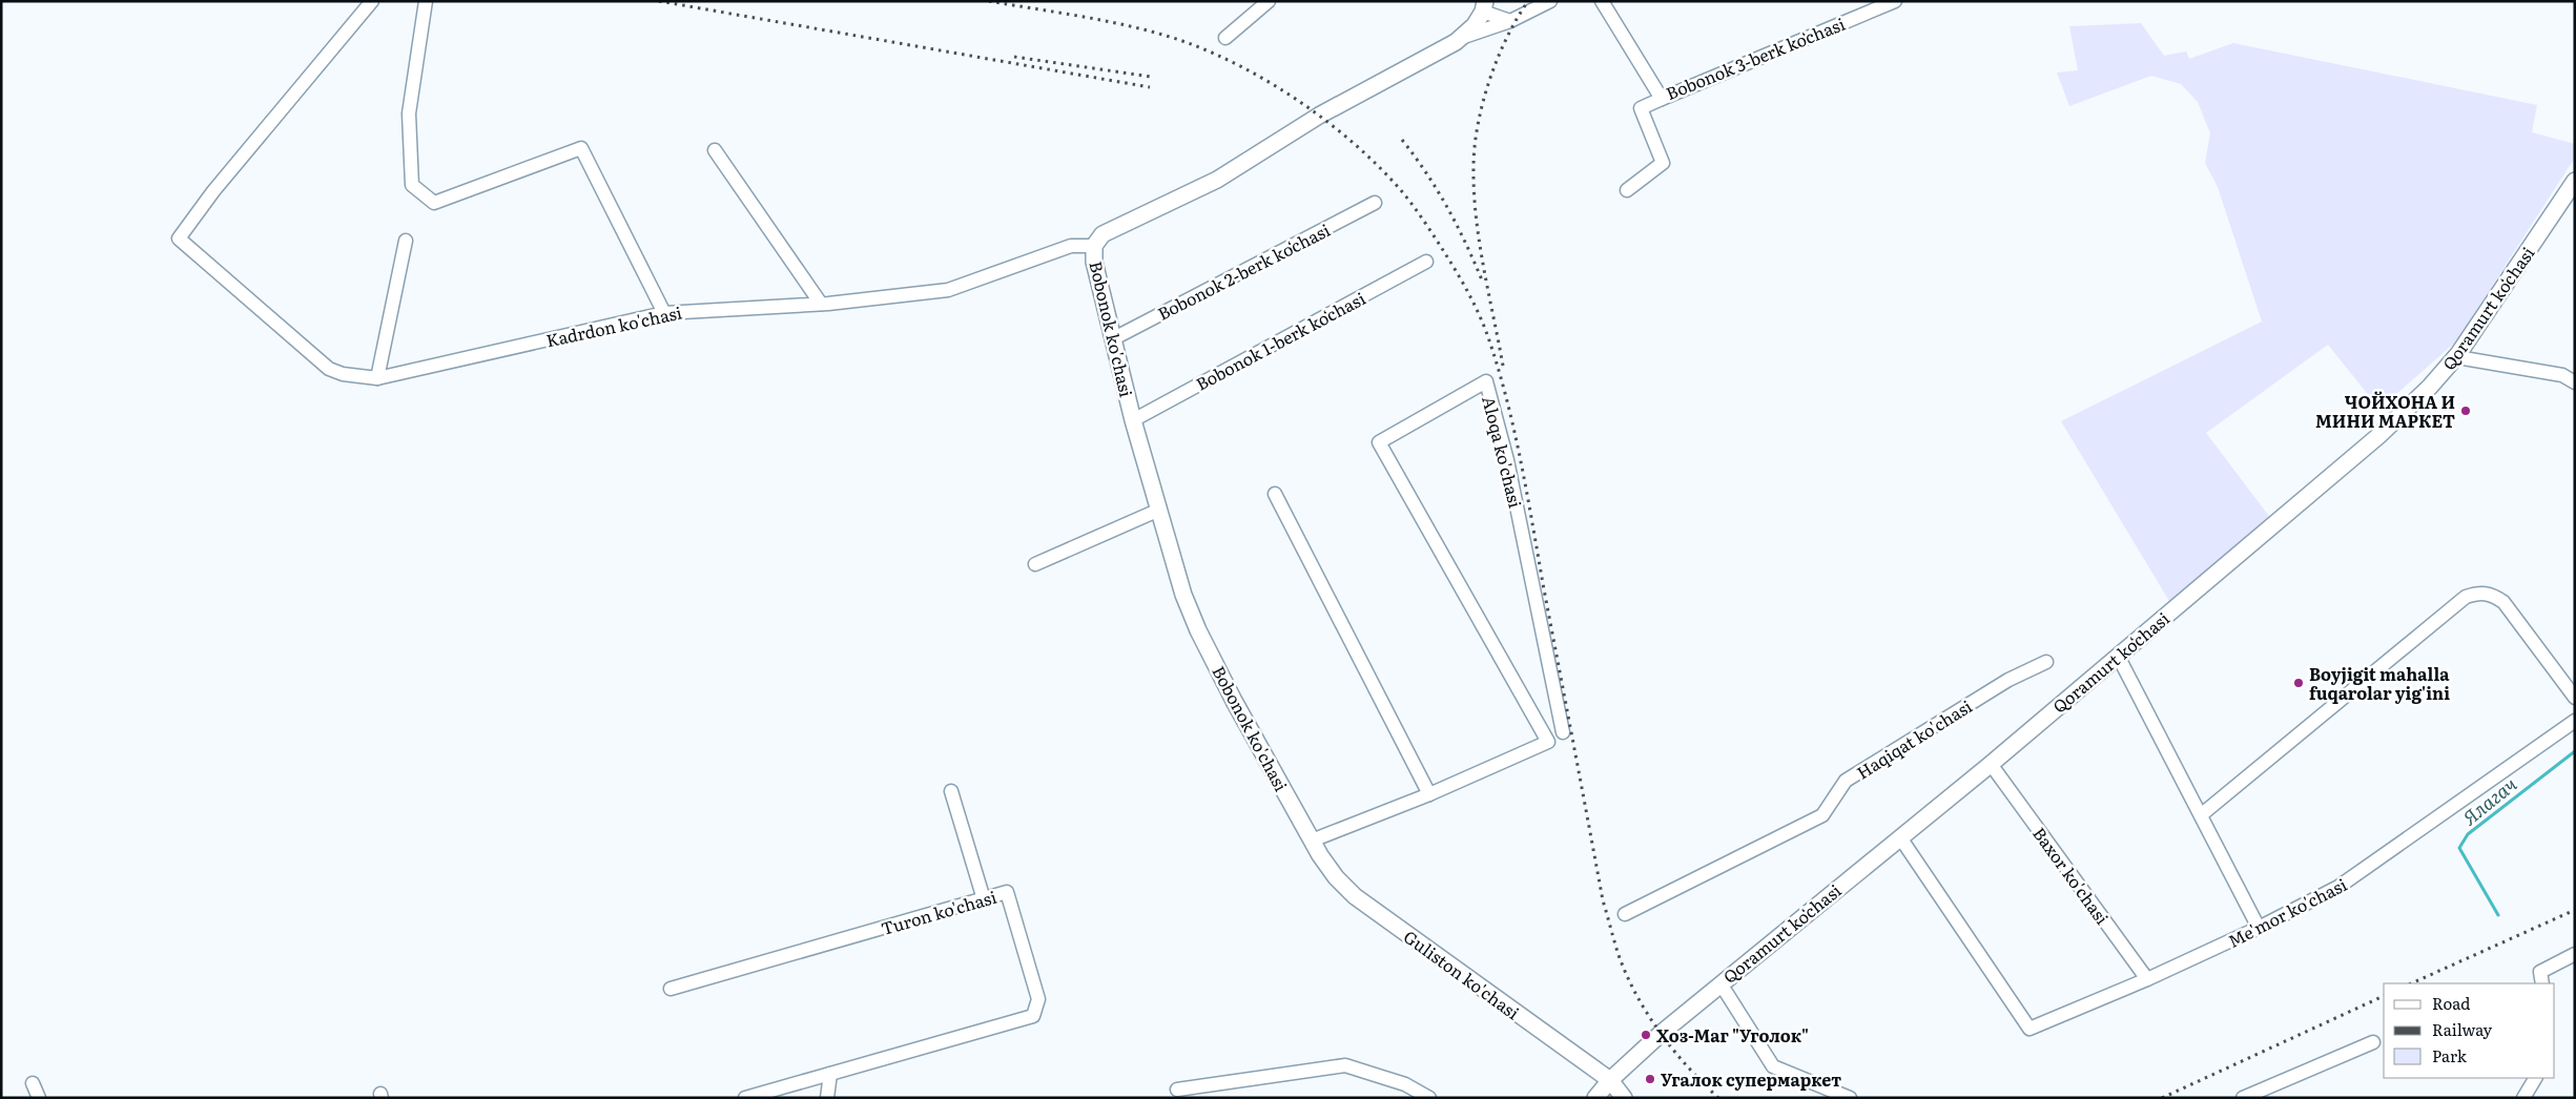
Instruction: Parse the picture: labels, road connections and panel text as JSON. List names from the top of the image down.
{
  "streets": {
    "main road": ["Qoramurt koʻchasi", "Bobonok ko'chasi", "Guliston ko'chasi"],
    "street": [
      "Bobonok 3-berk koʻchasi",
      "Bobonok 2-berk koʻchasi",
      "Kadrdon ko'chasi",
      "Bobonok 1-berk koʻchasi",
      "Aloqa ko'chasi",
      "Haqiqat ko'chasi",
      "Baxor ko'chasi",
      "Turon ko'chasi",
      "Me'mor ko'chasi"
    ]
  },
  "crossings": [
    ["Bobonok 2-berk koʻchasi", "Bobonok ko'chasi"],
    ["Qoramurt koʻchasi", "Baxor ko'chasi"],
    ["Qoramurt koʻchasi", "Me'mor ko'chasi"],
    ["Qoramurt koʻchasi", "Guliston ko'chasi"],
    ["Kadrdon ko'chasi", "Bobonok ko'chasi"],
    ["Bobonok ko'chasi", "Bobonok 1-berk koʻchasi"],
    ["Bobonok ko'chasi", "Guliston ko'chasi"],
    ["Baxor ko'chasi", "Me'mor ko'chasi"]
  ],
  "water": ["Ялагач"],
  "places": [
    "ЧОЙХОНА И МИНИ МАРКЕТ",
    "Boyjigit mahalla fuqarolar yig'ini",
    "Хоз-Маг \"Уголок\"",
    "Угалок супермаркет"
  ],
  "legend": ["Road", "Railway", "Park"]
}
